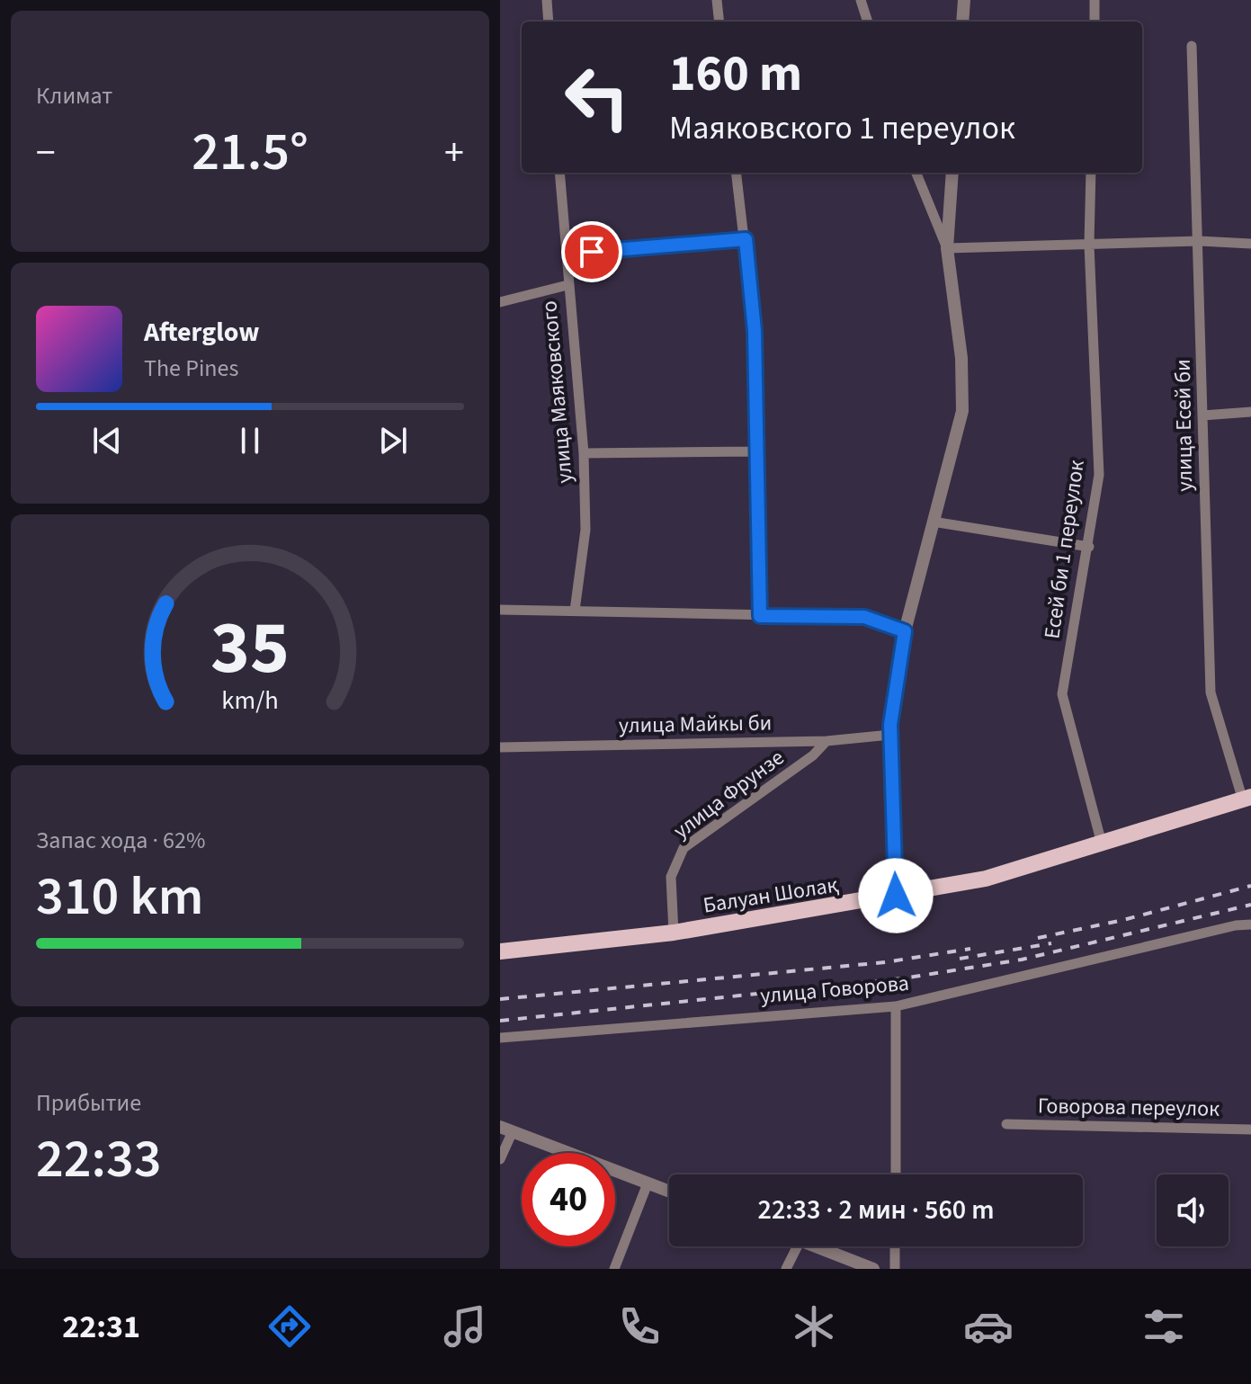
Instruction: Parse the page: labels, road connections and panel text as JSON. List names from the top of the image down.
{
  "streets": {
    "main road": ["Балуан Шолақ"],
    "street": [
      "улица Маяковского",
      "улица Есей би",
      "Есей би 1 переулок",
      "улица Майкы би",
      "улица Фрунзе",
      "улица Говорова",
      "Говорова переулок"
    ]
  },
  "crossings": [
    ["улица Есей би", "Балуан Шолақ"],
    ["Есей би 1 переулок", "Балуан Шолақ"],
    ["улица Майкы би", "улица Фрунзе"],
    ["улица Фрунзе", "Балуан Шолақ"]
  ],
  "page": {
    "tile": [
      "Климат",
      ["Запас хода · 62%", "310 km"],
      ["Прибытие", "22:33"]
    ],
    "turn": ["160 m", "Маяковского 1 переулок"],
    "heat": ["−", "21.5°", "+"],
    "song": ["Afterglow", "The Pines"],
    "limit": "40",
    "trip": "22:33 · 2 мин · 560 m",
    "tabs": "22:31",
    "gauge": ["35", "km/h"]
  }
}
